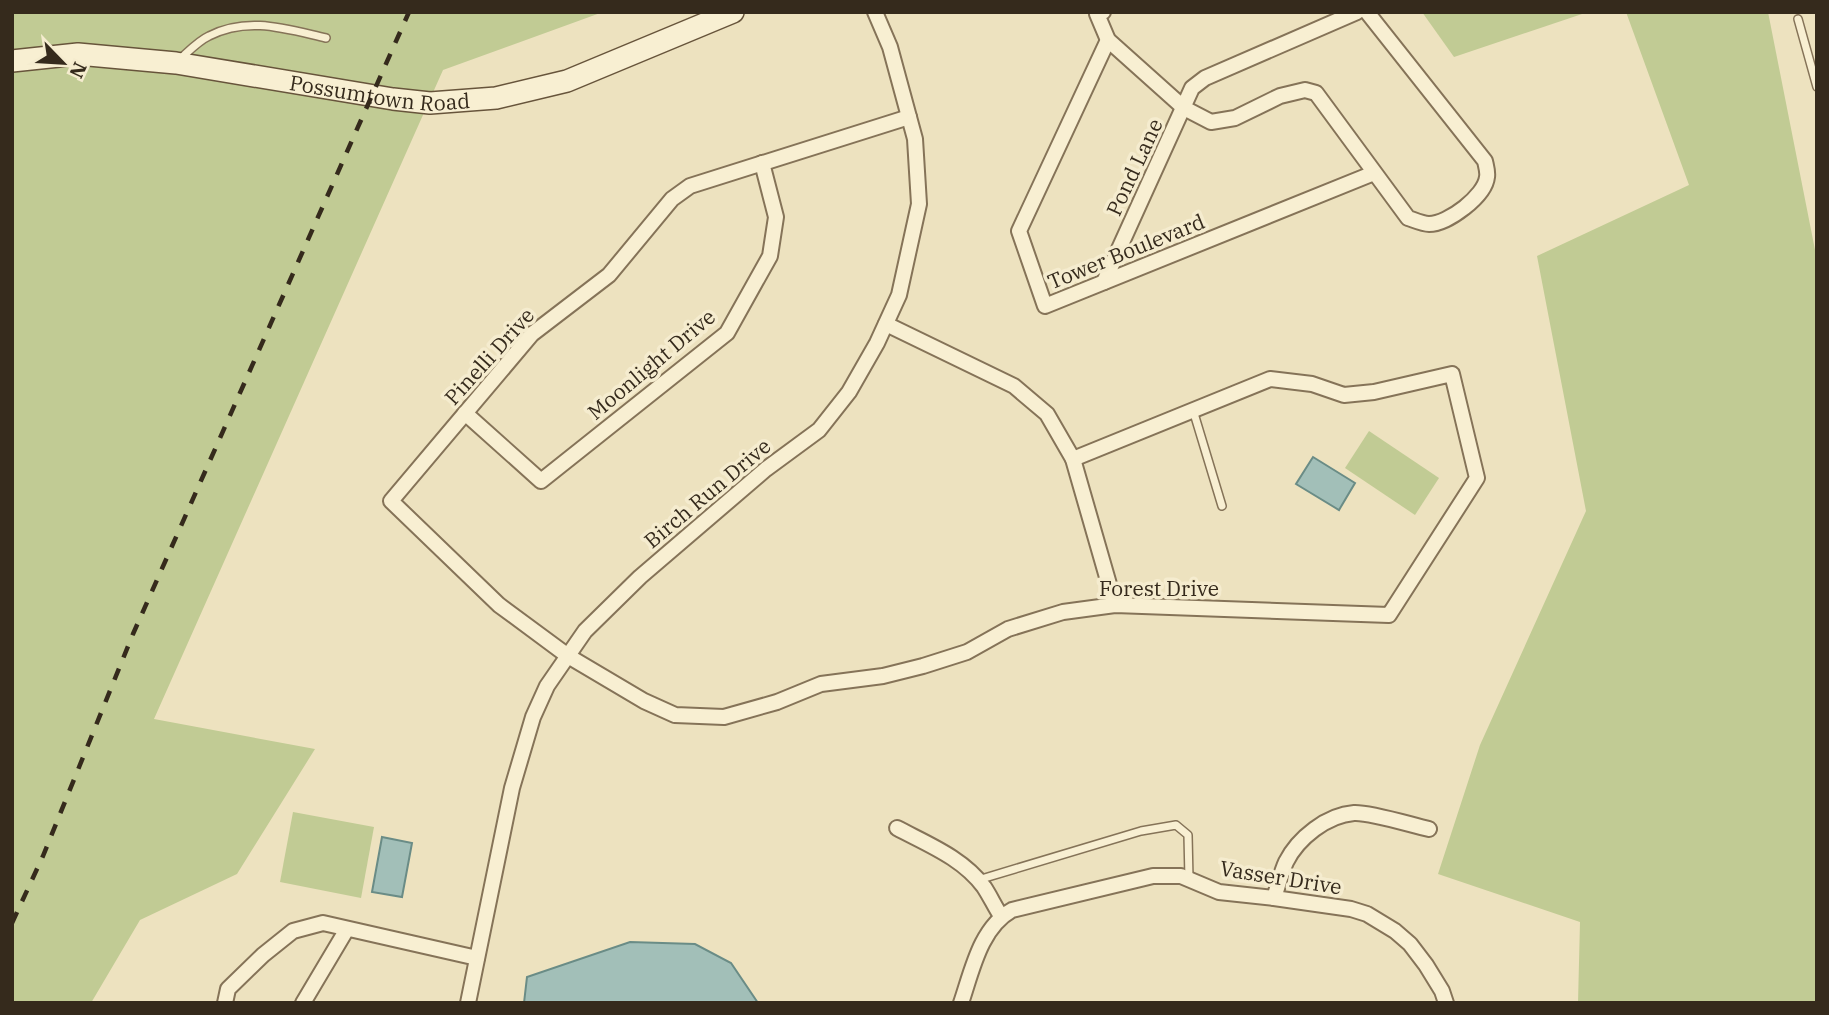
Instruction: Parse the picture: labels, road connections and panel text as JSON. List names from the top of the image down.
{
  "streets": {
    "main road": ["Possumtown Road"],
    "street": [
      "Pond Lane",
      "Tower Boulevard",
      "Pinelli Drive",
      "Moonlight Drive",
      "Birch Run Drive",
      "Forest Drive",
      "Vasser Drive"
    ]
  },
  "crossings": [
    ["Pond Lane", "Tower Boulevard"],
    ["Pinelli Drive", "Moonlight Drive"],
    ["Pinelli Drive", "Birch Run Drive"],
    ["Pinelli Drive", "Forest Drive"],
    ["Birch Run Drive", "Forest Drive"]
  ],
  "north": "bottom right"
}
